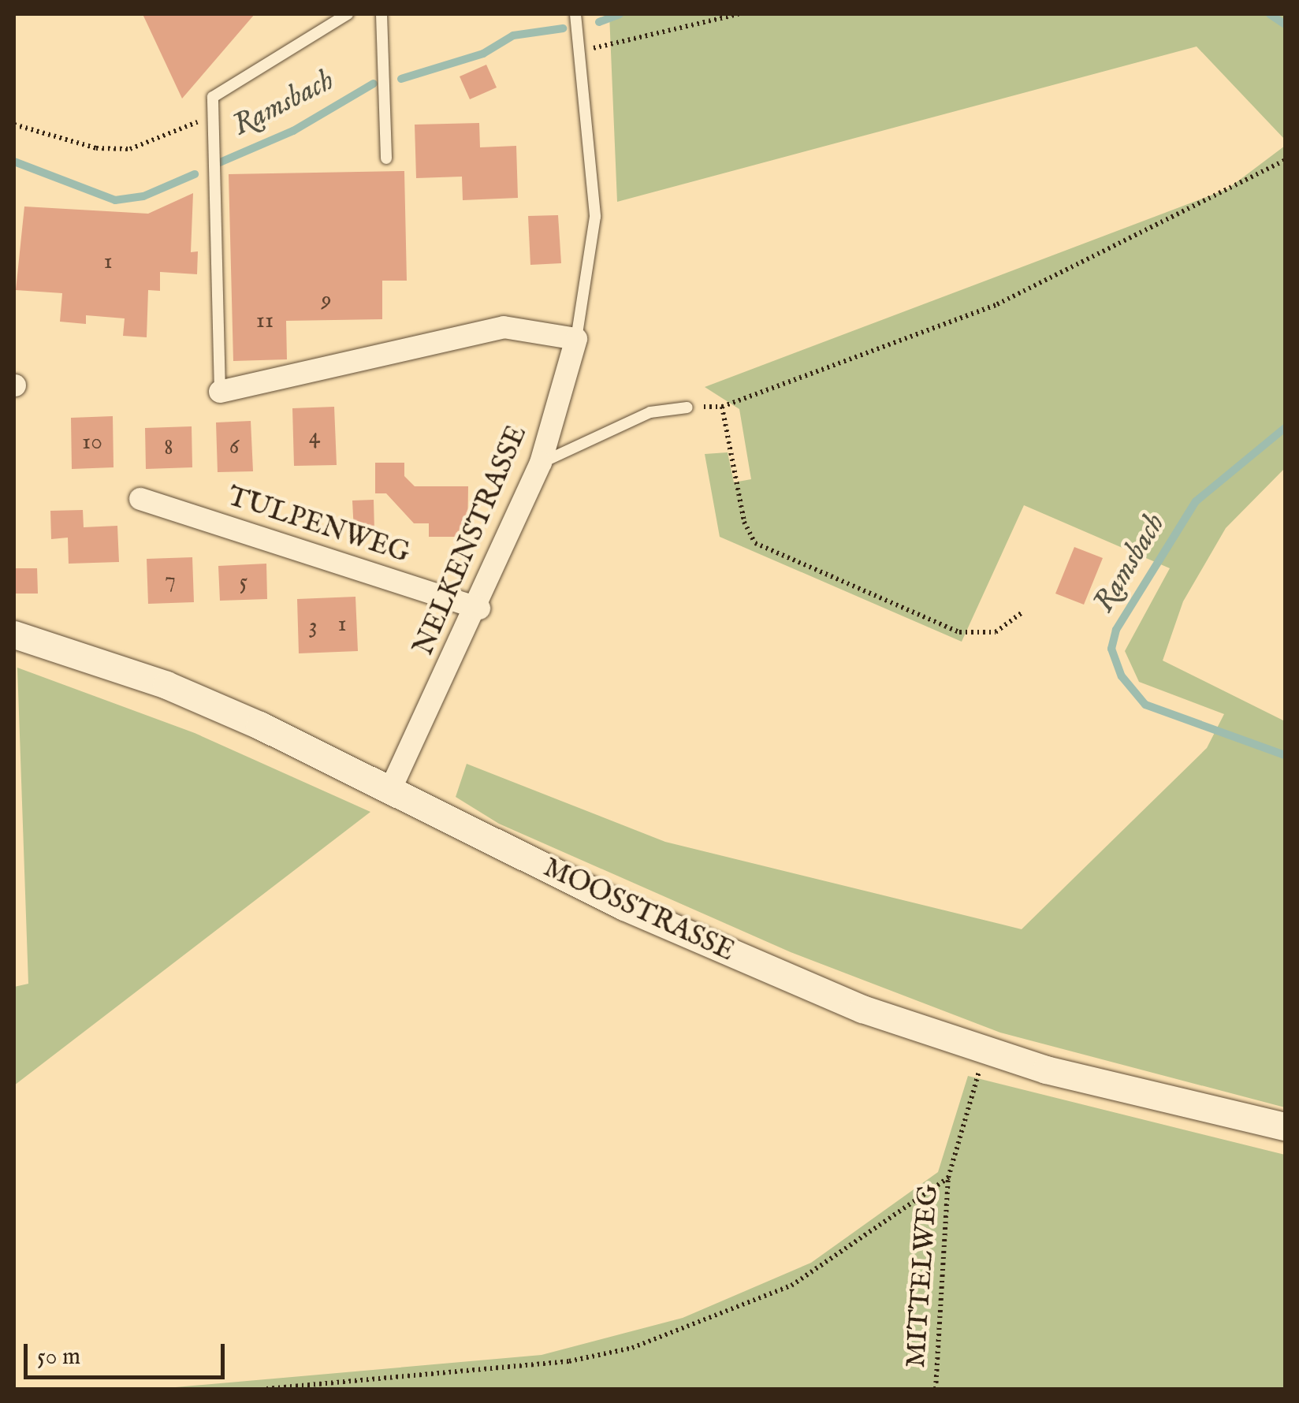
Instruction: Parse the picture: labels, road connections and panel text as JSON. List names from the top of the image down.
{
  "streets": {
    "street": ["TULPENWEG", "NELKENSTRASSE", "MOOSSTRASSE"],
    "path": ["MITTELWEG"]
  },
  "crossings": [
    ["TULPENWEG", "NELKENSTRASSE"],
    ["NELKENSTRASSE", "MOOSSTRASSE"]
  ],
  "water": ["Ramsbach"],
  "house_numbers": [
    "1",
    "9",
    "11",
    "4",
    "10",
    "6",
    "8",
    "7",
    "5",
    "1",
    "3"
  ],
  "scale_bar": "50 m"
}
